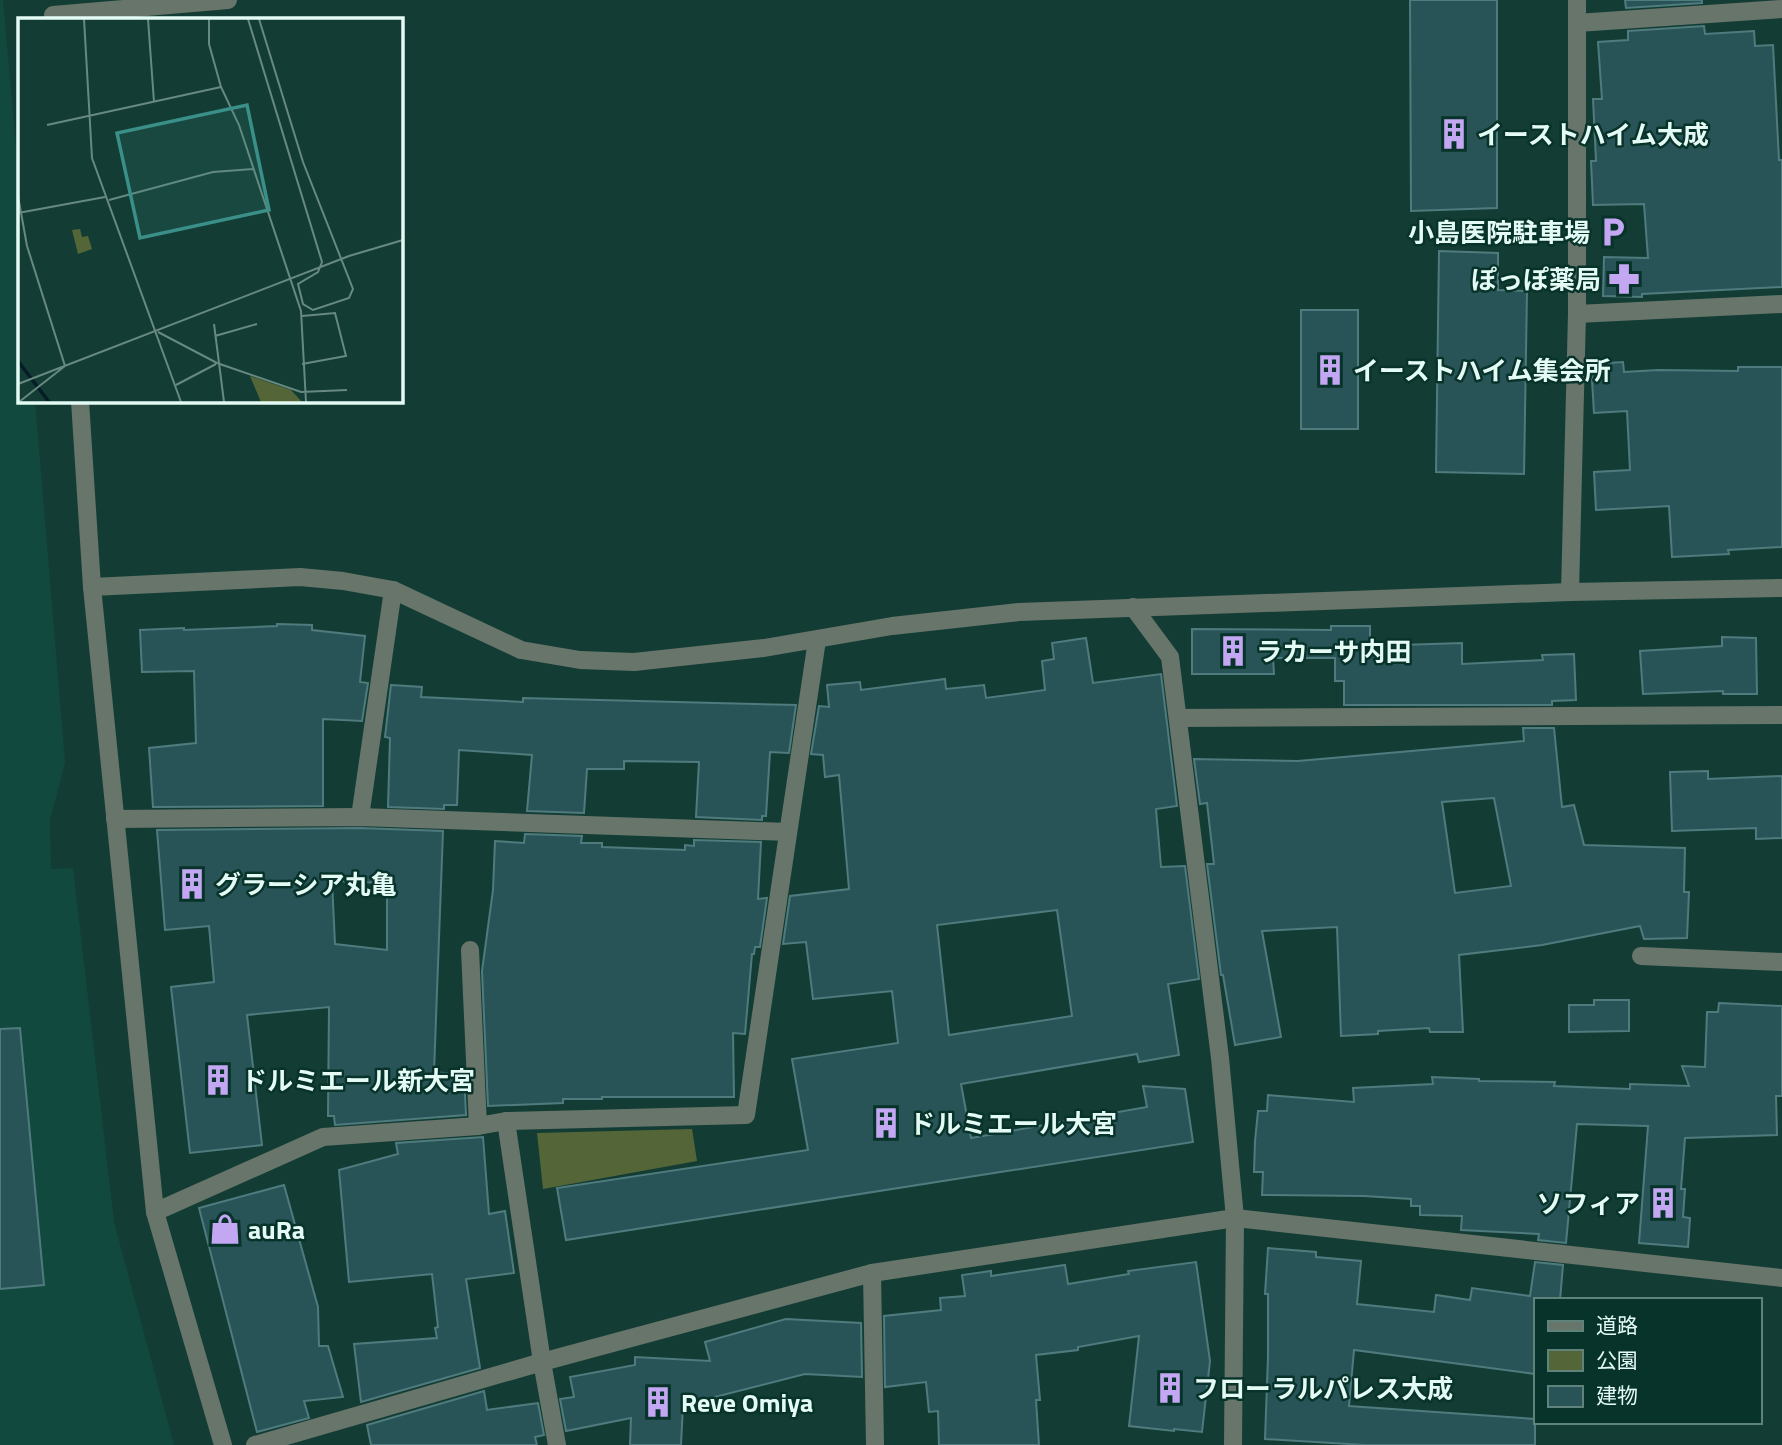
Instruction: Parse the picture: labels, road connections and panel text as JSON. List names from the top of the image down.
{
  "places": {
    "building": [
      "イーストハイム大成",
      "イーストハイム集会所",
      "ラカーサ内田",
      "グラーシア丸亀",
      "ドルミエール新大宮",
      "ドルミエール大宮",
      "ソフィア",
      "フローラルパレス大成",
      "Reve Omiya"
    ],
    "parking": ["小島医院駐車場"],
    "pharmacy": ["ぽっぽ薬局"],
    "shop": ["auRa"]
  },
  "legend": ["道路", "公園", "建物"]
}
